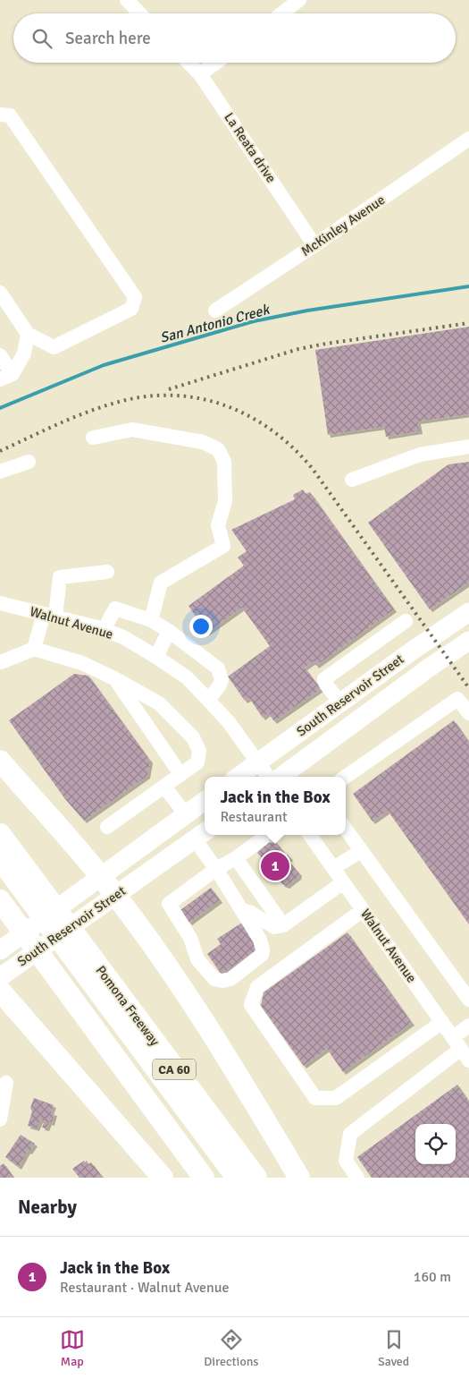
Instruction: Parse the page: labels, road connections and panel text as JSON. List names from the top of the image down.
{
  "streets": {
    "highway": ["Pomona Freeway", "CA 60"],
    "main road": ["South Reservoir Street"],
    "street": ["La Reata drive", "McKinley Avenue", "Walnut Avenue"]
  },
  "crossings": [
    ["La Reata drive", "McKinley Avenue"],
    ["Walnut Avenue", "South Reservoir Street"]
  ],
  "water": ["San Antonio Creek"],
  "page": {
    "search": "Search here",
    "popup": ["Jack in the Box", "Restaurant"],
    "pins": "1",
    "heading": "Nearby",
    "list": [
      {
        "mark": "1",
        "name": "Jack in the Box",
        "note": "Restaurant · Walnut Avenue",
        "value": "160 m"
      }
    ],
    "nav": ["Map", "Directions", "Saved"]
  }
}
